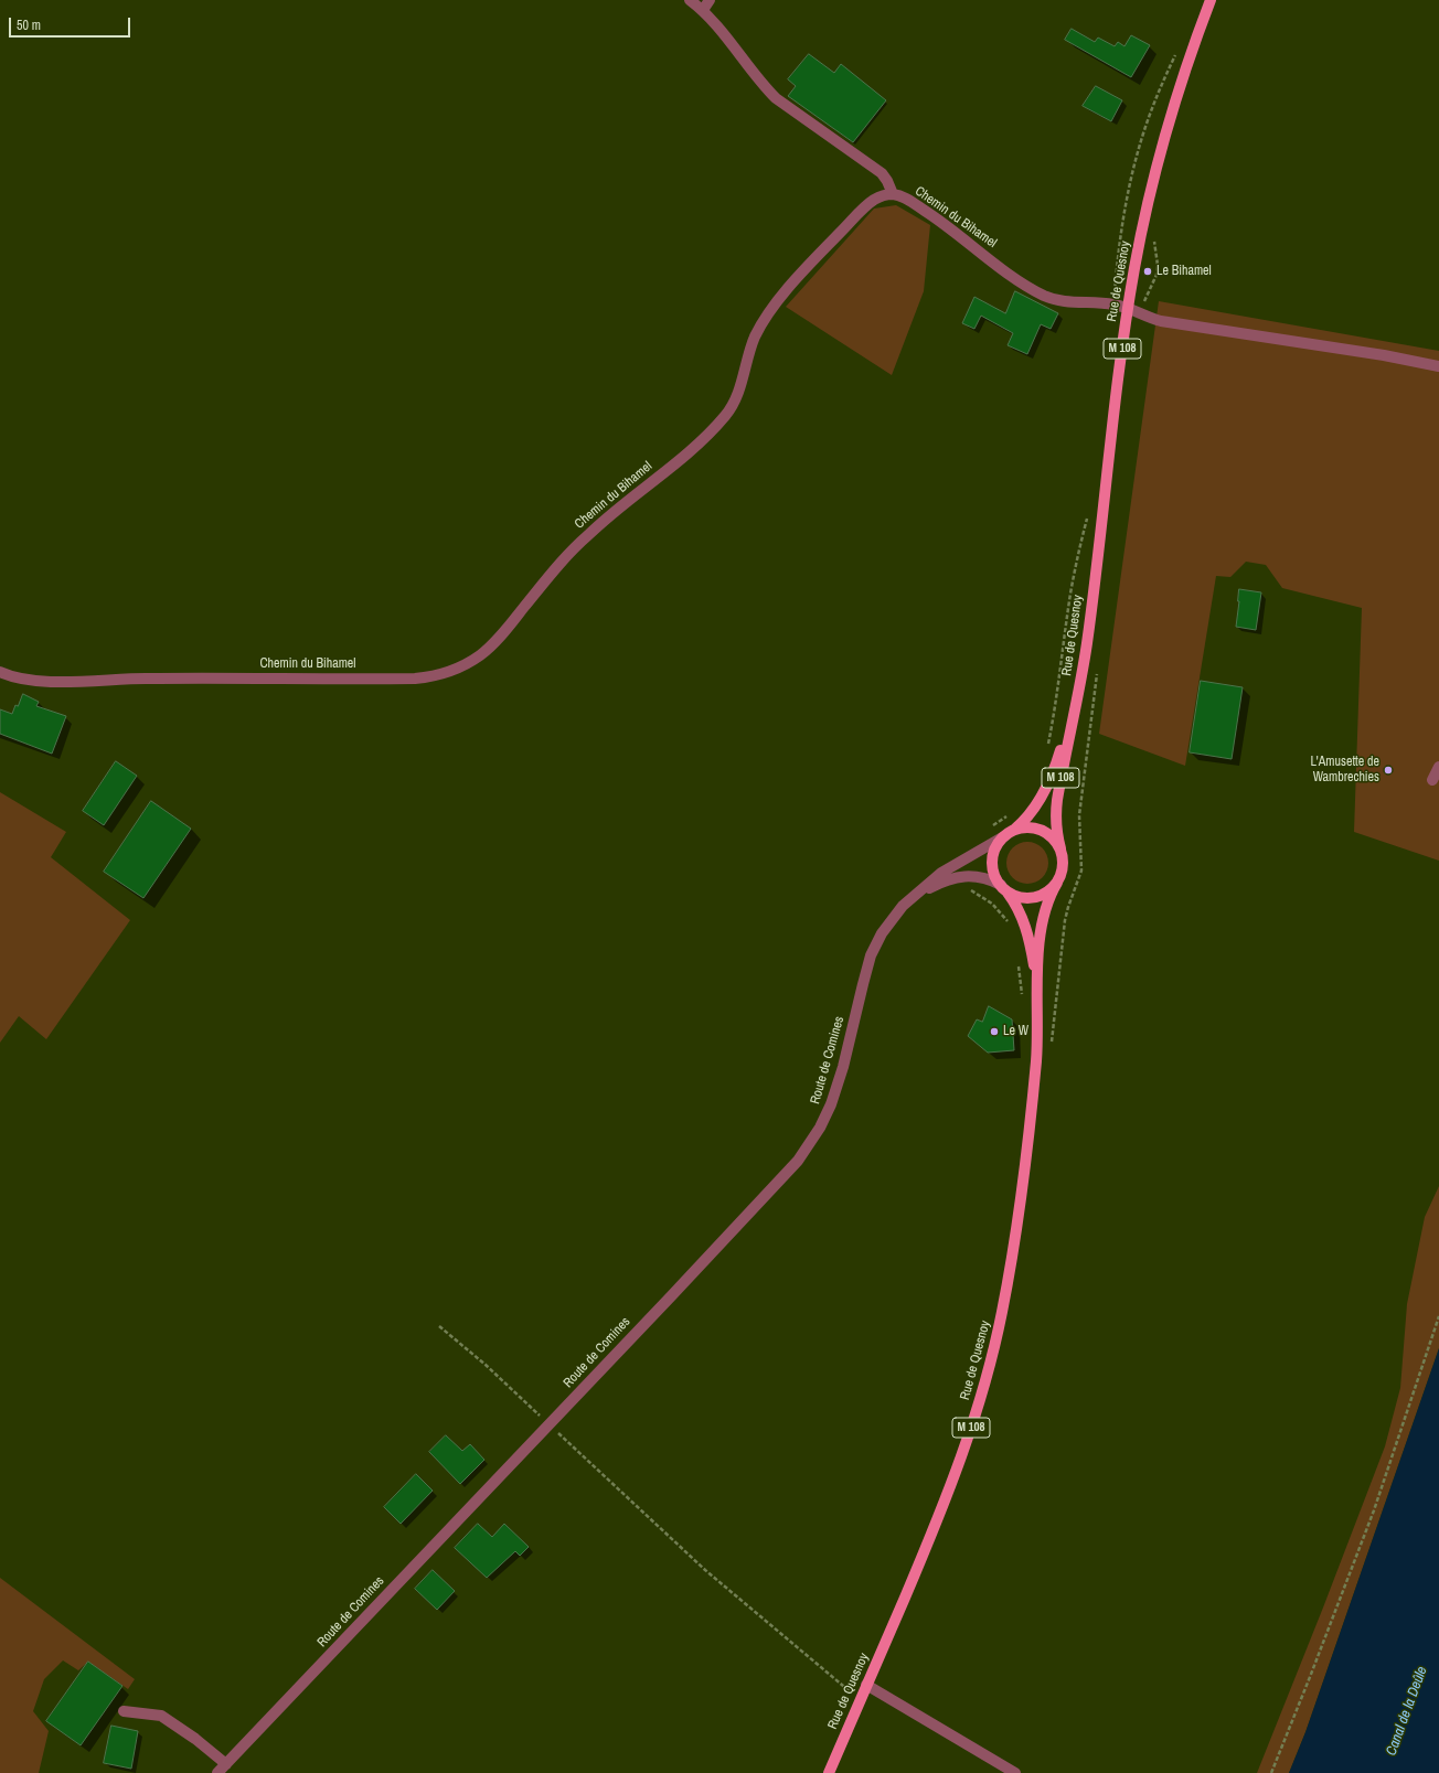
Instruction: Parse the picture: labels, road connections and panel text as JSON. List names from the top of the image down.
{
  "streets": {
    "main road": ["Rue de Quesnoy", "M 108"],
    "street": ["Chemin du Bihamel", "Route de Comines"]
  },
  "crossings": [
    ["Chemin du Bihamel", "Rue de Quesnoy"],
    ["Rue de Quesnoy", "Route de Comines"]
  ],
  "water": ["Canal de la Deûle"],
  "places": ["Le Bihamel", "L'Amusette de Wambrechies", "Le W"],
  "scale_bar": "50 m"
}
